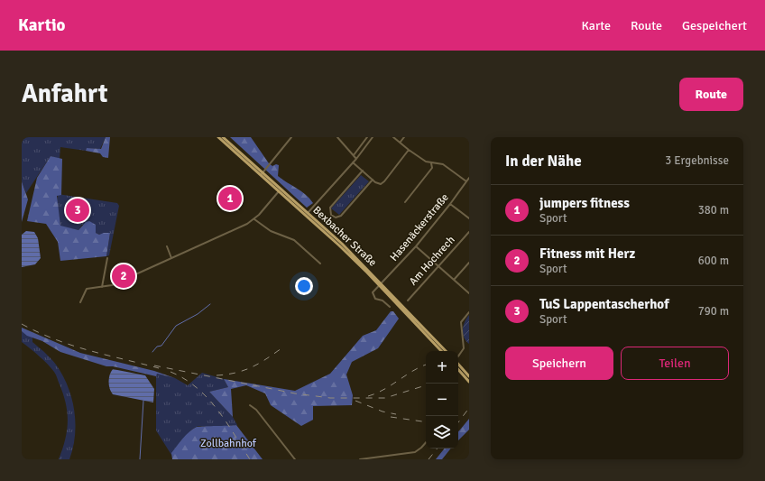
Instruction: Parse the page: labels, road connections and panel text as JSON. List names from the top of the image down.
{
  "streets": {
    "main road": ["Bexbacher Straße"],
    "street": ["Hasenäckerstraße", "Am Hochrech"]
  },
  "crossings": [
    ["Hasenäckerstraße", "Bexbacher Straße"]
  ],
  "parks": ["Zollbahnhof"],
  "page": {
    "header": "Kartio",
    "nav": ["Karte", "Route", "Gespeichert"],
    "buttons": [
      "Route",
      ["Speichern", "Teilen"]
    ],
    "title": "Anfahrt",
    "heading": ["In der Nähe", "3 Ergebnisse"],
    "list": [
      {
        "mark": "1",
        "name": "jumpers fitness",
        "note": "Sport",
        "value": "380 m"
      },
      {
        "mark": "2",
        "name": "Fitness mit Herz",
        "note": "Sport",
        "value": "600 m"
      },
      {
        "mark": "3",
        "name": "TuS Lappentascherhof",
        "note": "Sport",
        "value": "790 m"
      }
    ],
    "pins": ["1", "3", "2"],
    "map_buttons": ["+", "−"]
  }
}
